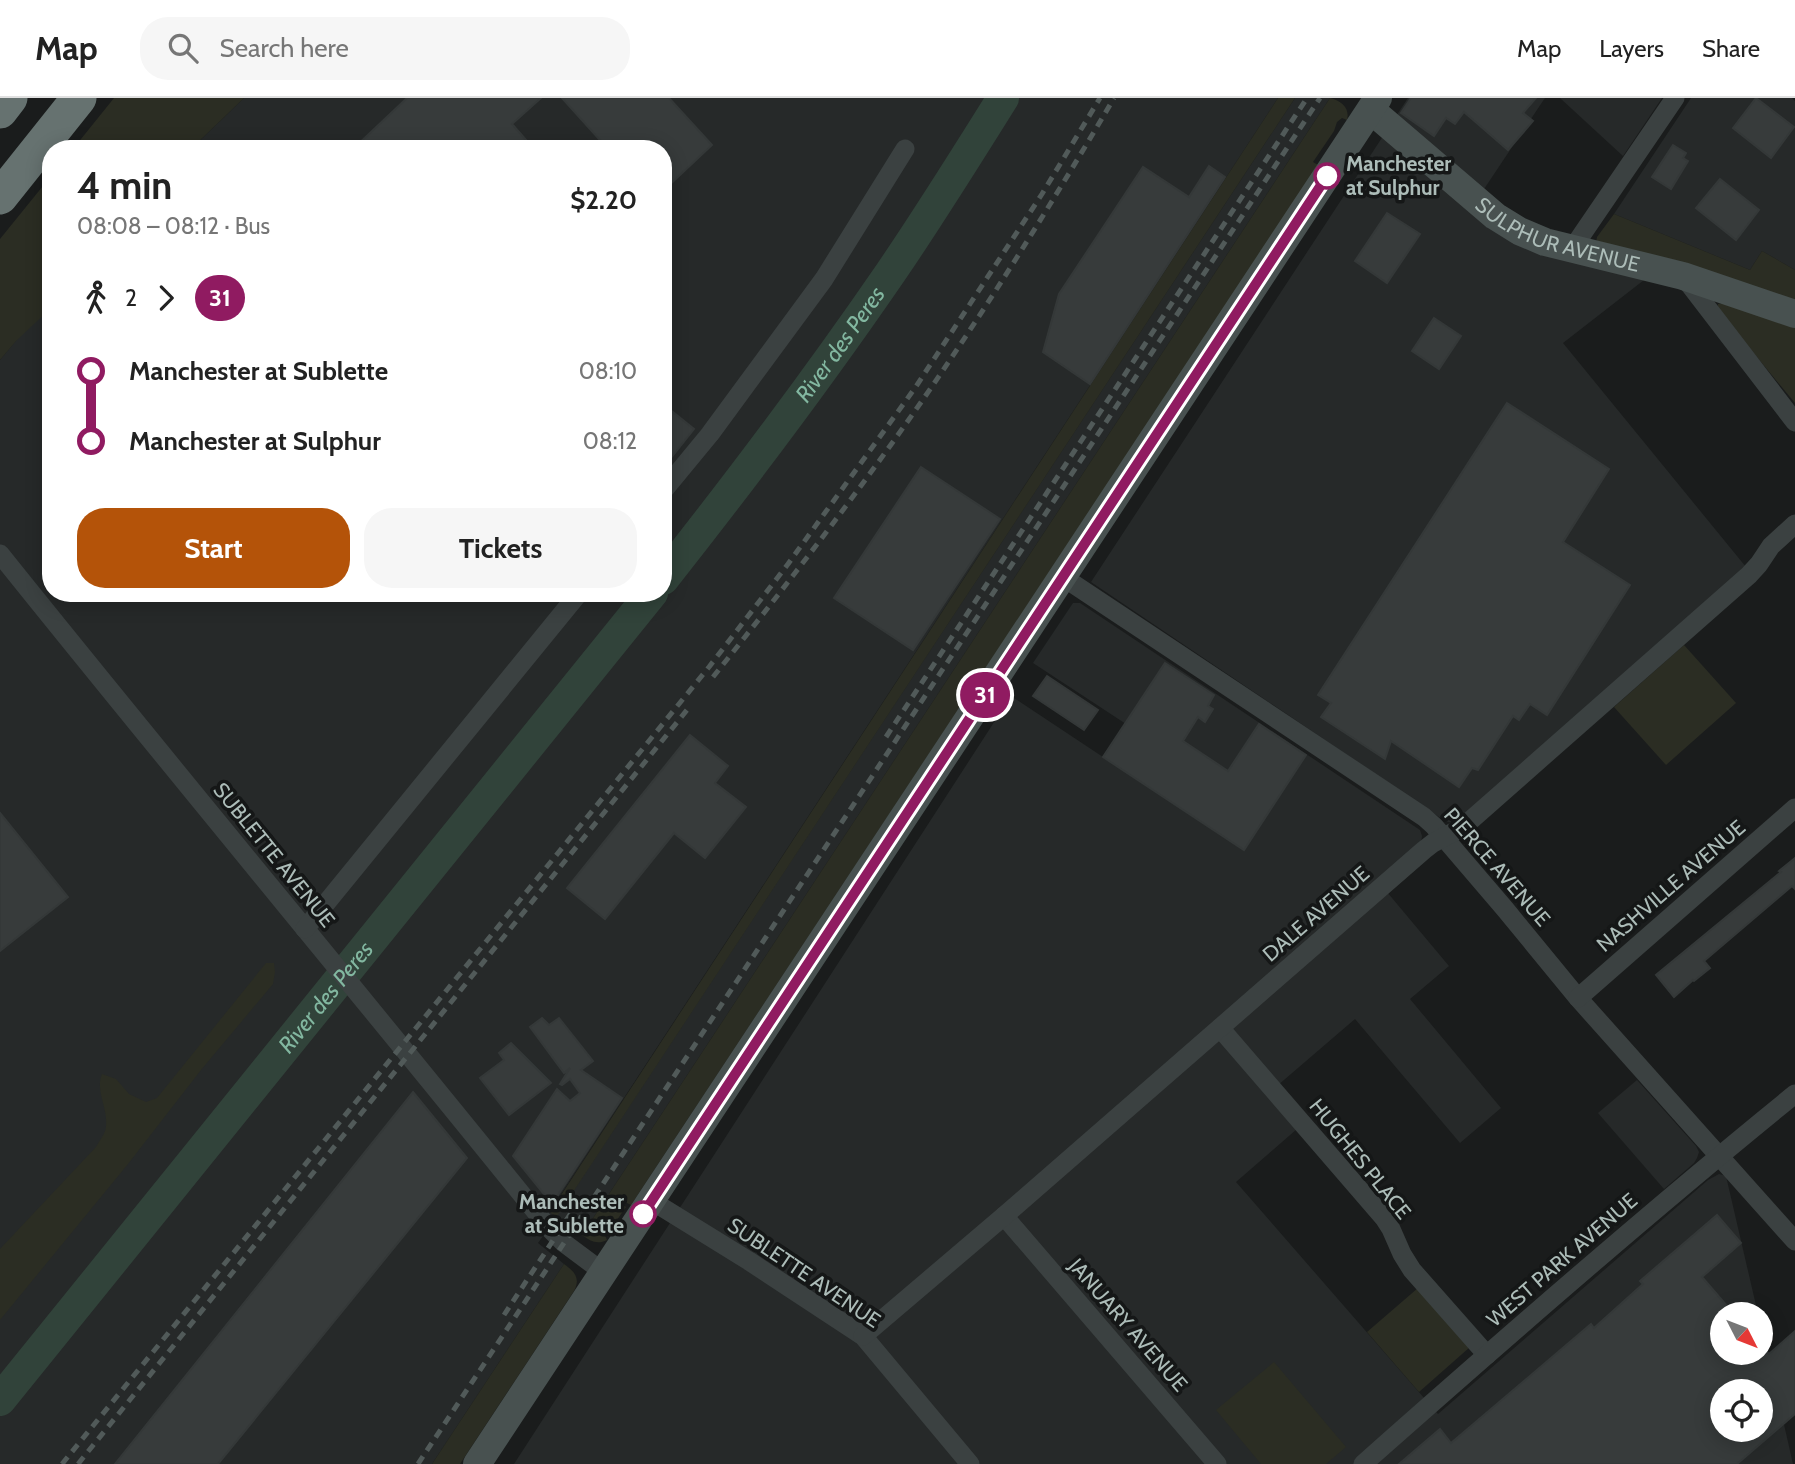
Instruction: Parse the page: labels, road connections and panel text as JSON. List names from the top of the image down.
{
  "streets": {
    "main road": ["SULPHUR AVENUE"],
    "street": [
      "SUBLETTE AVENUE",
      "PIERCE AVENUE",
      "NASHVILLE AVENUE",
      "DALE AVENUE",
      "HUGHES PLACE",
      "WEST PARK AVENUE",
      "JANUARY AVENUE"
    ]
  },
  "crossings": [
    ["SUBLETTE AVENUE", "DALE AVENUE"],
    ["PIERCE AVENUE", "NASHVILLE AVENUE"],
    ["PIERCE AVENUE", "DALE AVENUE"],
    ["PIERCE AVENUE", "WEST PARK AVENUE"],
    ["DALE AVENUE", "HUGHES PLACE"],
    ["DALE AVENUE", "JANUARY AVENUE"],
    ["HUGHES PLACE", "WEST PARK AVENUE"]
  ],
  "water": ["River des Peres"],
  "places": ["Manchester at Sulphur", "Manchester at Sublette"],
  "lines": ["bus line 31"],
  "north": "bottom right",
  "page": {
    "header": "Map",
    "search": "Search here",
    "nav": ["Map", "Layers", "Share"],
    "on_map": "31",
    "heading": ["4 min", "08:08 – 08:12 · Bus", "$2.20"],
    "legs": ["2", "31"],
    "list": [
      {
        "name": "Manchester at Sublette",
        "value": "08:10"
      },
      {
        "name": "Manchester at Sulphur",
        "value": "08:12"
      }
    ],
    "buttons": ["Start", "Tickets"]
  }
}
